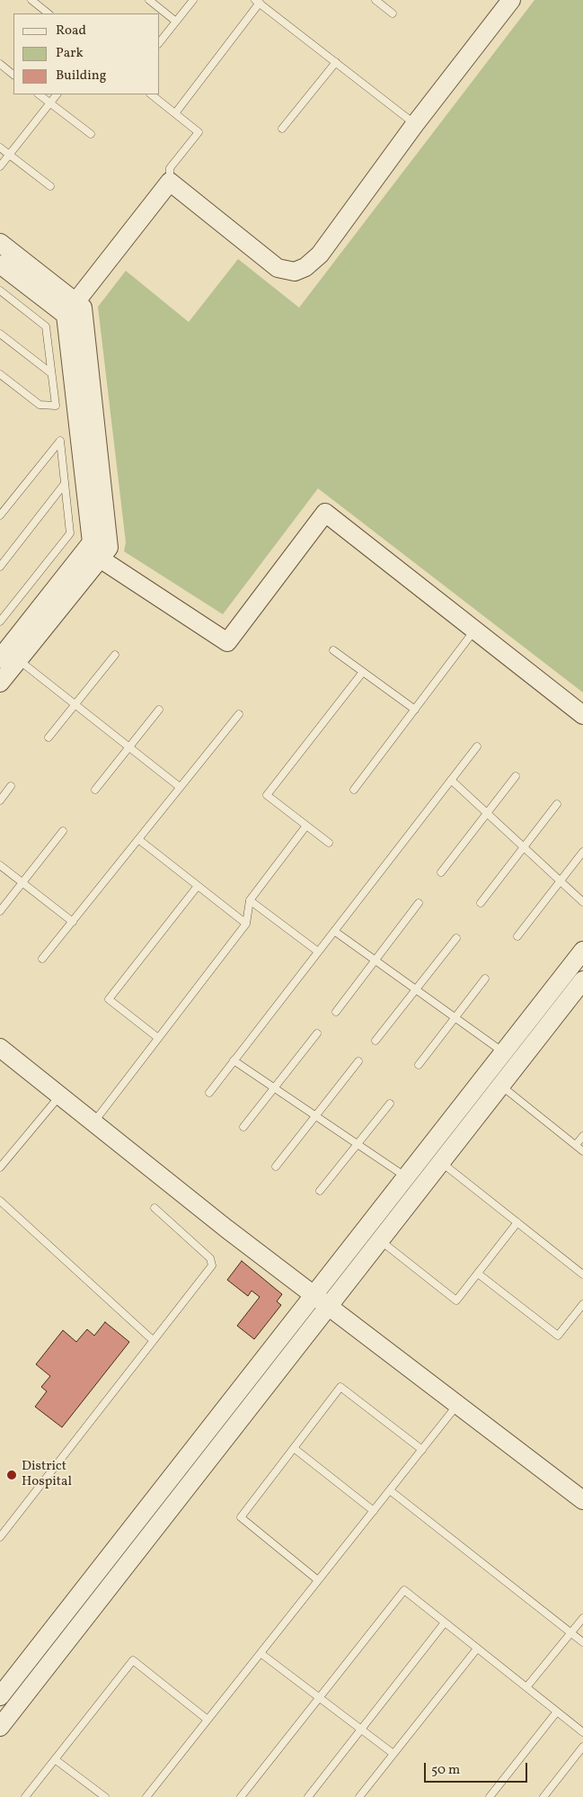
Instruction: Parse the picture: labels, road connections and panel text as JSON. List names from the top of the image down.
{
  "places": ["District Hospital"],
  "legend": ["Road", "Park", "Building"],
  "scale_bar": "50 m"
}
